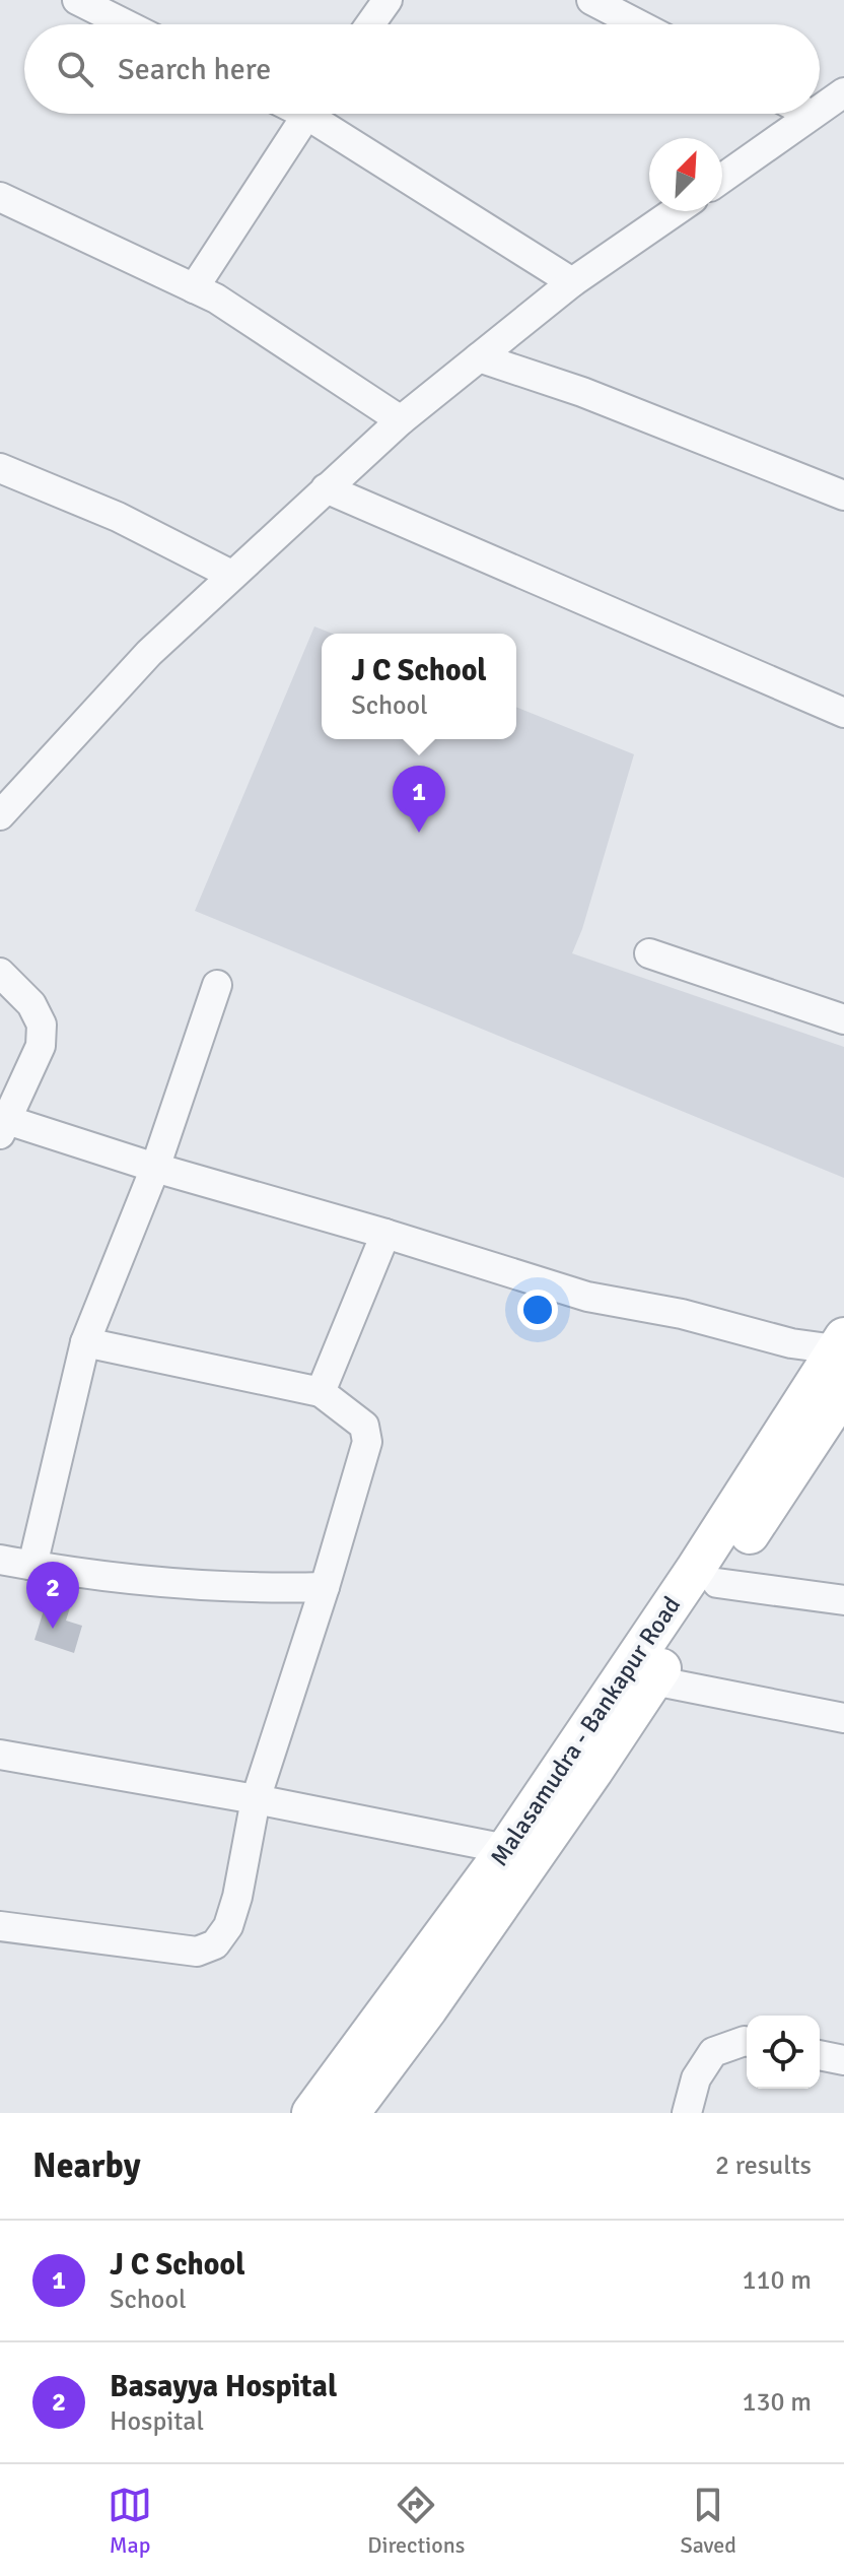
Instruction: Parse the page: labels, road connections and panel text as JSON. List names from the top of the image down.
{
  "streets": {
    "main road": ["Malasamudra - Bankapur Road"]
  },
  "north": "top right",
  "page": {
    "search": "Search here",
    "popup": ["J C School", "School"],
    "pins": ["1", "2"],
    "heading": ["Nearby", "2 results"],
    "list": [
      {
        "mark": "1",
        "name": "J C School",
        "note": "School",
        "value": "110 m"
      },
      {
        "mark": "2",
        "name": "Basayya Hospital",
        "note": "Hospital",
        "value": "130 m"
      }
    ],
    "nav": ["Map", "Directions", "Saved"]
  }
}
